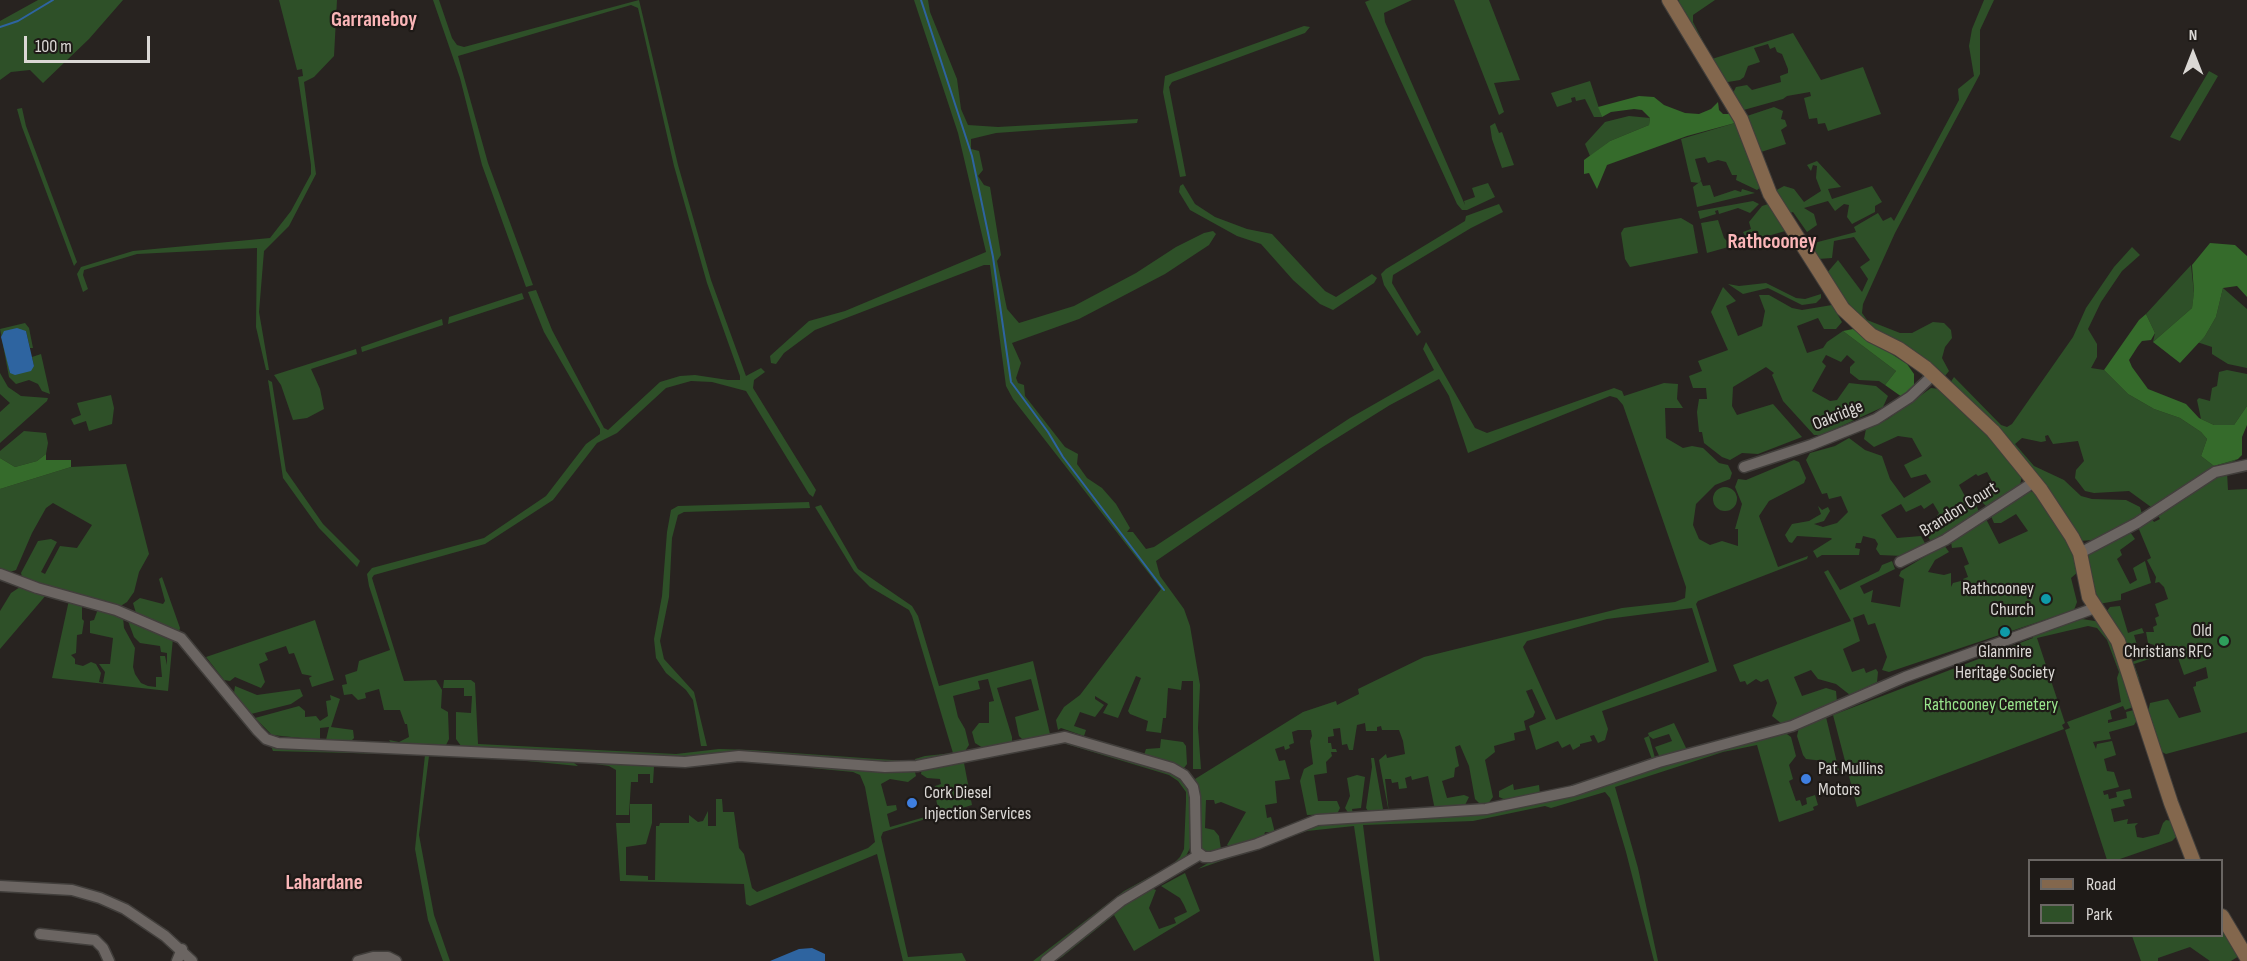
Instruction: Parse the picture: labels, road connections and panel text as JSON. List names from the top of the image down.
{
  "streets": {
    "street": ["Oakridge", "Brandon Court"]
  },
  "districts": ["Garraneboy", "Rathcooney", "Lahardane"],
  "parks": ["Rathcooney Cemetery"],
  "places": [
    "Rathcooney Church",
    "Glanmire Heritage Society",
    "Old Christians RFC",
    "Pat Mullins Motors",
    "Cork Diesel Injection Services"
  ],
  "legend": ["Road", "Park"],
  "scale_bar": "100 m",
  "north": "top"
}
